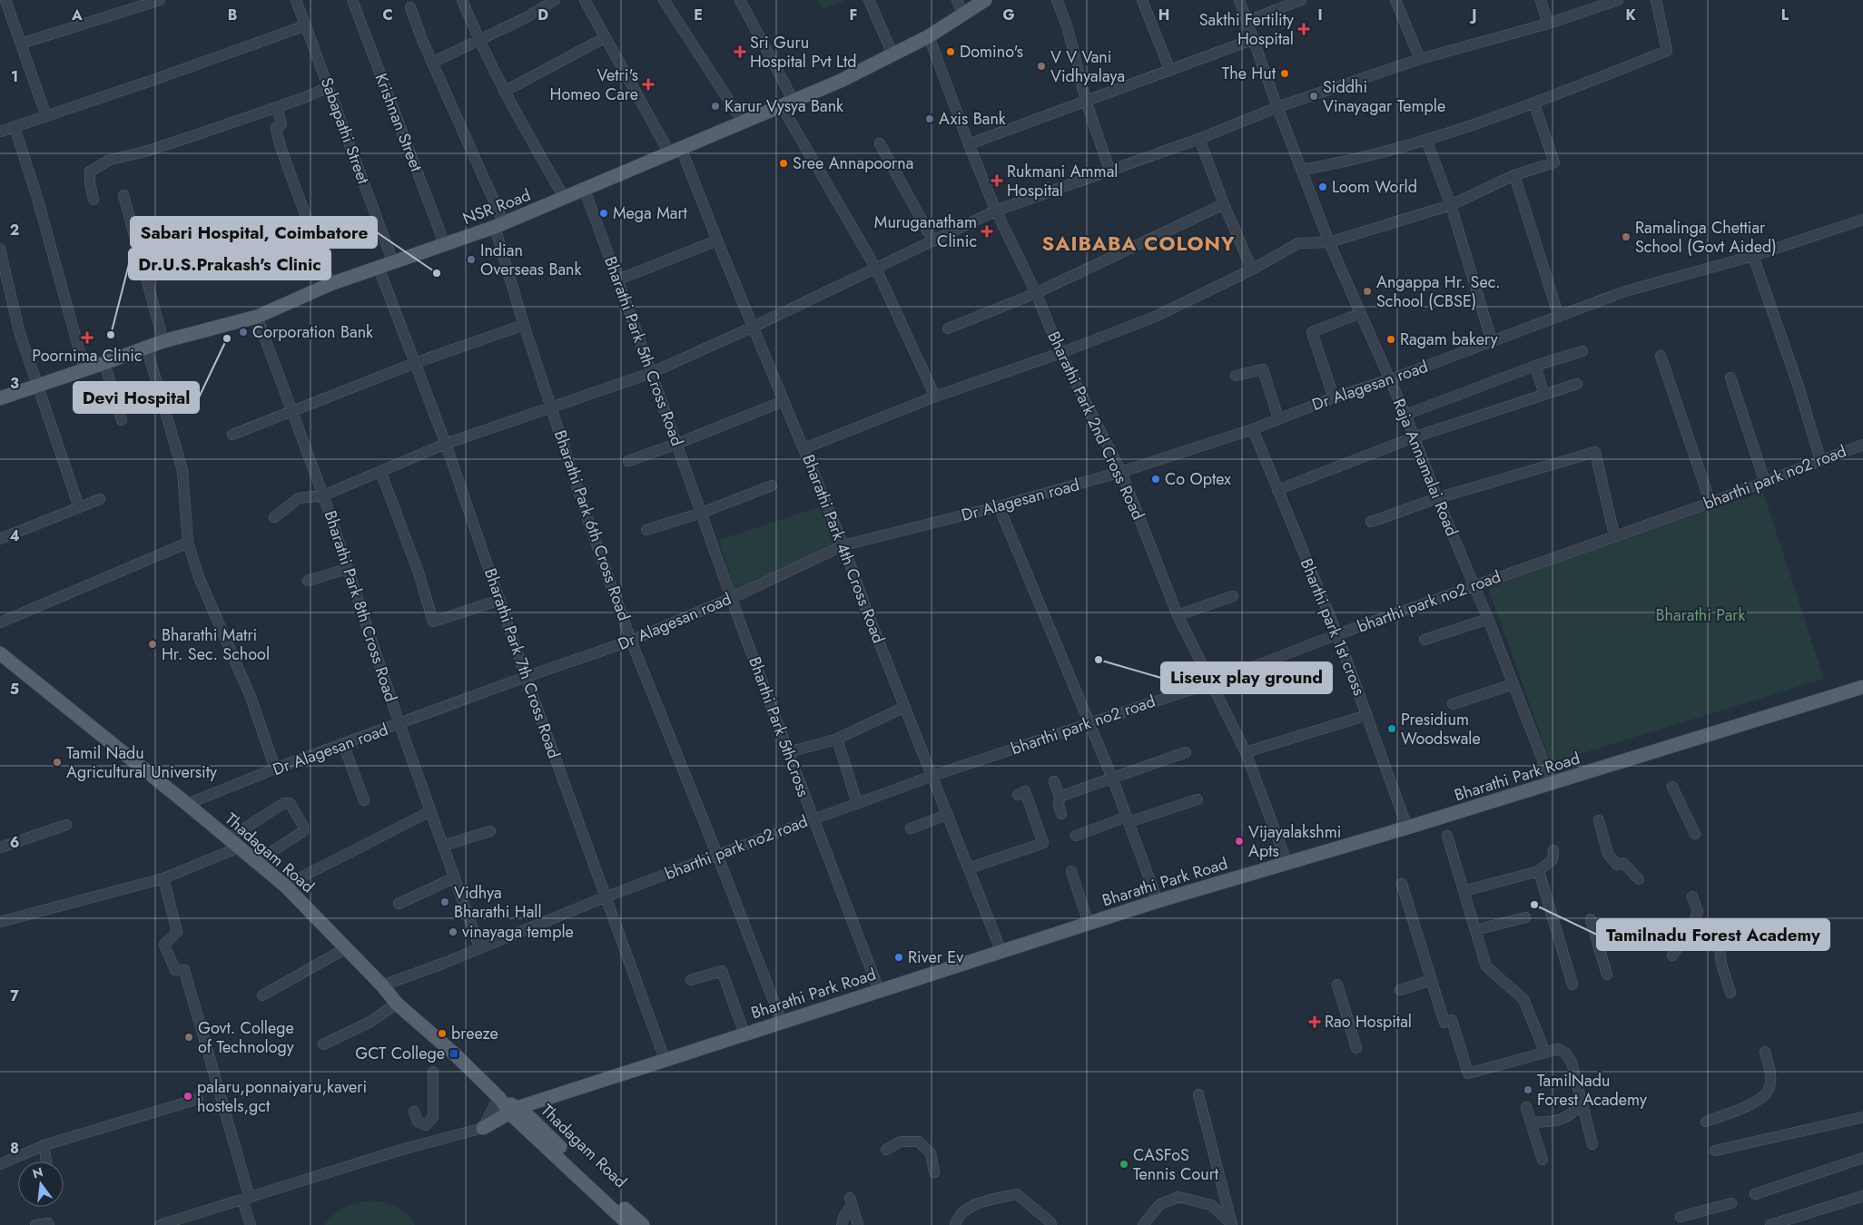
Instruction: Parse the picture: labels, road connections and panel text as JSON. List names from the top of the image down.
{
  "streets": {
    "main road": ["NSR Road", "Bharathi Park Road", "Thadagam Road"],
    "street": [
      "Krishnan Street",
      "Sabapathi Street",
      "Bharathi Park 5th Cross Road",
      "Dr Alagesan road",
      "Bharathi Park 2nd Cross Road",
      "Raja Annamalai Road",
      "bharthi park no2 road",
      "Bharathi Park 6th Cross Road",
      "Bharathi Park 4th Cross Road",
      "Bharathi Park 8th Cross Road",
      "Bharthi park 1st cross",
      "Bharathi Park 7th Cross Road",
      "Bharthi Park 5thCross"
    ]
  },
  "crossings": [
    ["Krishnan Street", "NSR Road"],
    ["Sabapathi Street", "NSR Road"],
    ["NSR Road", "Bharathi Park 5th Cross Road"],
    ["NSR Road", "Bharathi Park 2nd Cross Road"],
    ["NSR Road", "Bharathi Park 6th Cross Road"],
    ["NSR Road", "Bharathi Park 4th Cross Road"],
    ["NSR Road", "Bharathi Park 8th Cross Road"],
    ["NSR Road", "Bharathi Park 7th Cross Road"],
    ["Bharathi Park 5th Cross Road", "Bharthi Park 5thCross"],
    ["Dr Alagesan road", "Bharathi Park 2nd Cross Road"],
    ["Dr Alagesan road", "Raja Annamalai Road"],
    ["Dr Alagesan road", "Bharathi Park 6th Cross Road"],
    ["Dr Alagesan road", "Bharathi Park 4th Cross Road"],
    ["Dr Alagesan road", "Bharathi Park 8th Cross Road"],
    ["Dr Alagesan road", "Bharthi park 1st cross"],
    ["Dr Alagesan road", "Bharathi Park 7th Cross Road"],
    ["Dr Alagesan road", "Bharthi Park 5thCross"],
    ["Dr Alagesan road", "Thadagam Road"],
    ["Bharathi Park 2nd Cross Road", "bharthi park no2 road"],
    ["Bharathi Park 2nd Cross Road", "Bharathi Park Road"],
    ["Raja Annamalai Road", "bharthi park no2 road"],
    ["Raja Annamalai Road", "Bharathi Park Road"],
    ["bharthi park no2 road", "Bharathi Park 6th Cross Road"],
    ["bharthi park no2 road", "Bharathi Park 4th Cross Road"],
    ["bharthi park no2 road", "Bharathi Park 8th Cross Road"],
    ["bharthi park no2 road", "Bharthi park 1st cross"],
    ["bharthi park no2 road", "Bharathi Park 7th Cross Road"],
    ["bharthi park no2 road", "Bharthi Park 5thCross"],
    ["bharthi park no2 road", "Thadagam Road"],
    ["Bharathi Park 6th Cross Road", "Bharathi Park Road"],
    ["Bharathi Park 4th Cross Road", "Bharathi Park Road"],
    ["Bharthi park 1st cross", "Bharathi Park Road"],
    ["Bharathi Park 7th Cross Road", "Bharathi Park Road"],
    ["Bharthi Park 5thCross", "Bharathi Park Road"],
    ["Bharathi Park Road", "Thadagam Road"]
  ],
  "districts": ["SAIBABA COLONY"],
  "parks": ["Bharathi Park"],
  "places": {
    "health": [
      "Sakthi Fertility Hospital",
      "Sri Guru Hospital Pvt Ltd",
      "Vetri's Homeo Care",
      "Rukmani Ammal Hospital",
      "Muruganatham Clinic",
      "Poornima Clinic",
      "Rao Hospital"
    ],
    "other": [
      "Domino's",
      "V V Vani Vidhyalaya",
      "The Hut",
      "Siddhi Vinayagar Temple",
      "Karur Vysya Bank",
      "Axis Bank",
      "Sree Annapoorna",
      "Loom World",
      "Mega Mart",
      "Ramalinga Chettiar School (Govt Aided)",
      "Indian Overseas Bank",
      "Sabari Hospital, Coimbatore",
      "Angappa Hr. Sec. School (CBSE)",
      "Corporation Bank",
      "Dr.U.S.Prakash's Clinic",
      "Devi Hospital",
      "Ragam bakery",
      "Co Optex",
      "Bharathi Matri Hr. Sec. School",
      "Liseux play ground",
      "Presidium Woodswale",
      "Tamil Nadu Agricultural University",
      "Vijayalakshmi Apts",
      "Vidhya Bharathi Hall",
      "Tamilnadu Forest Academy",
      "vinayaga temple",
      "River Ev",
      "breeze",
      "Govt. College of Technology",
      "TamilNadu Forest Academy",
      "palaru,ponnaiyaru,kaveri hostels,gct",
      "CASFoS Tennis Court"
    ],
    "transit": ["GCT College"]
  },
  "north": "top",
  "grid": {
    "columns": [
      "A",
      "B",
      "C",
      "D",
      "E",
      "F",
      "G",
      "H",
      "I",
      "J",
      "K",
      "L"
    ],
    "rows": [
      "1",
      "2",
      "3",
      "4",
      "5",
      "6",
      "7",
      "8"
    ]
  }
}
